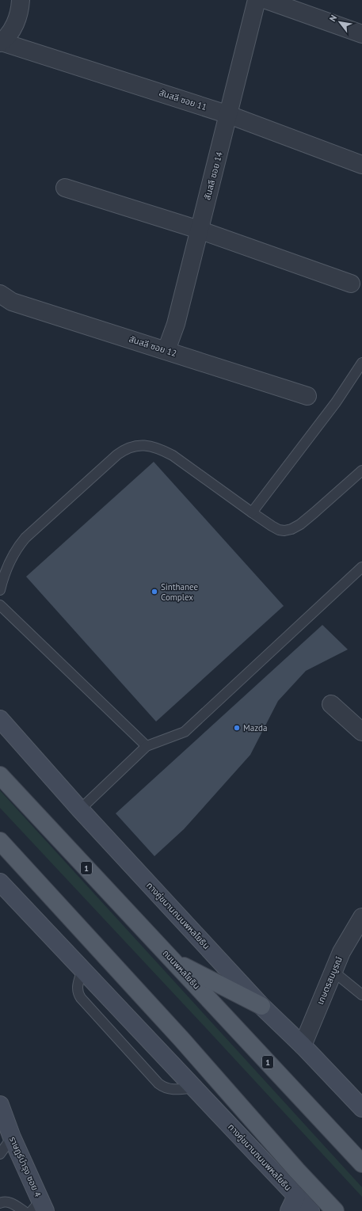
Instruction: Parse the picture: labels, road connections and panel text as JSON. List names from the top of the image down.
{
  "streets": {
    "main road": [
      "1",
      "ทางคู่ขนานถนนพหลโยธิน",
      "ถนนพหลโยธิน",
      "ราษฎร์บำรุง ซอย 4"
    ],
    "street": [
      "สันสลี ซอย 11",
      "สันสลี ซอย 14",
      "สันสลี ซอย 12",
      "เกษตรสมบูรณ์"
    ]
  },
  "crossings": [
    ["สันสลี ซอย 11", "สันสลี ซอย 14"],
    ["สันสลี ซอย 14", "สันสลี ซอย 12"],
    ["ทางคู่ขนานถนนพหลโยธิน", "เกษตรสมบูรณ์"]
  ],
  "places": ["Sinthanee Complex", "Mazda"],
  "north": "top left"
}
